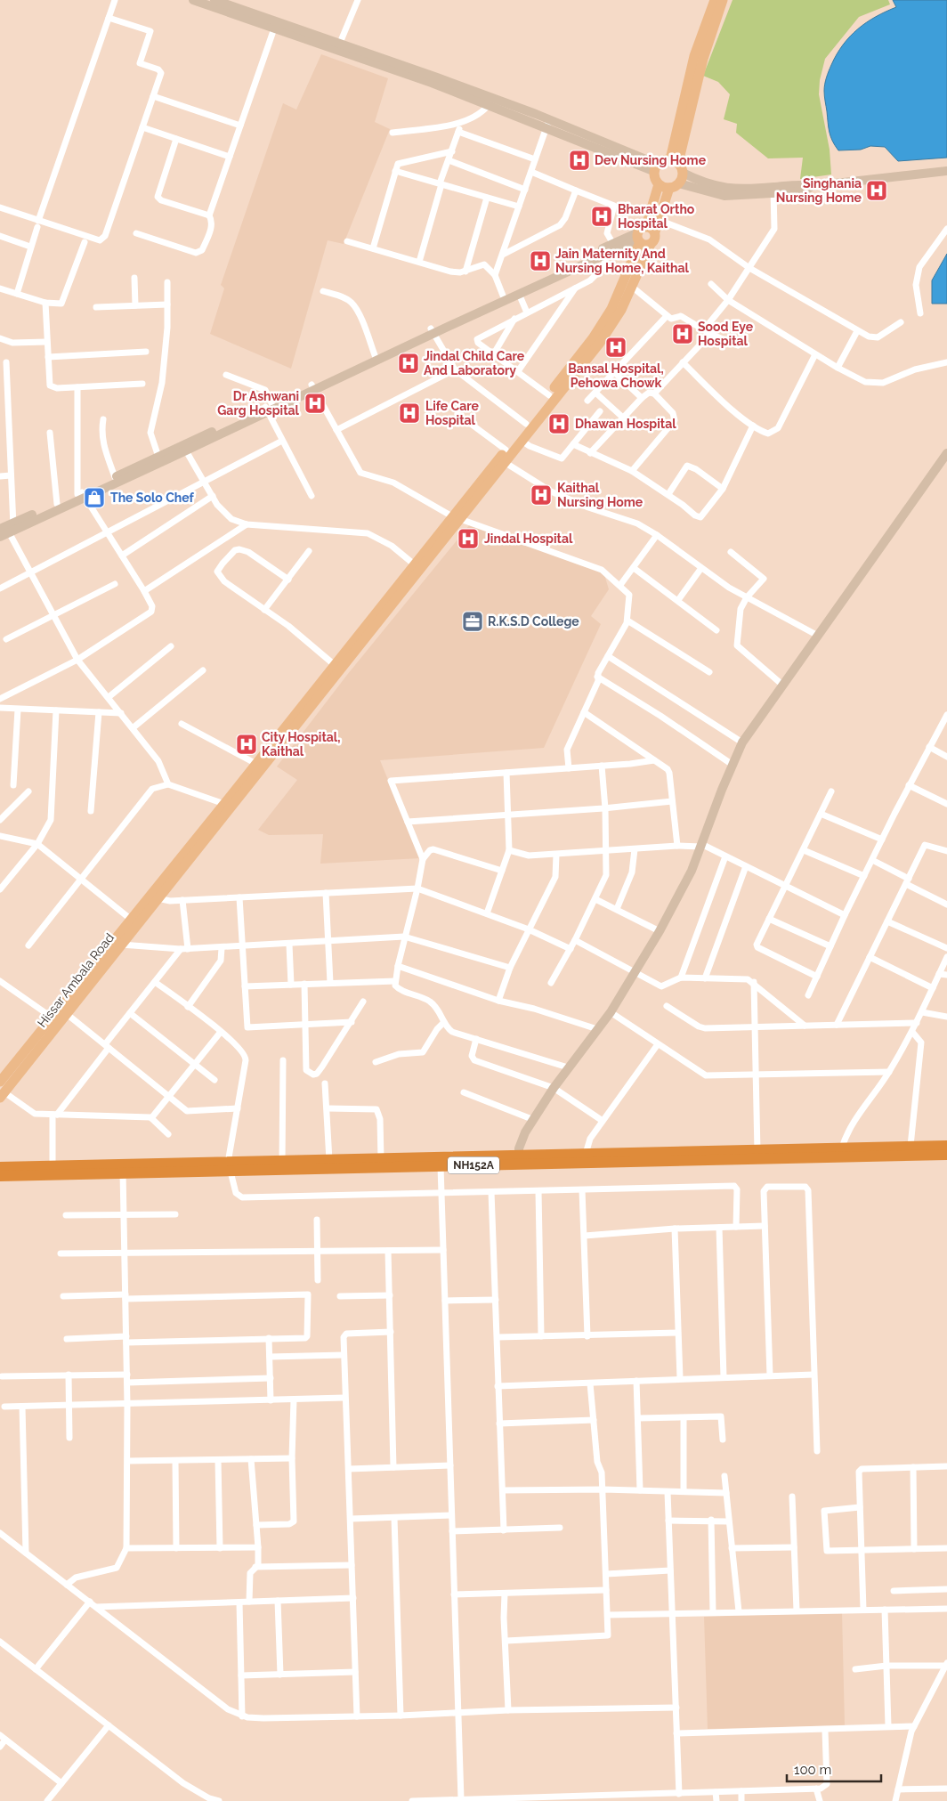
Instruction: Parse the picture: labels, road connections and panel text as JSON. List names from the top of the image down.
{
  "streets": {
    "highway": ["NH152A"],
    "main road": ["Hissar Ambala Road"]
  },
  "places": {
    "hospital": [
      "Dev Nursing Home",
      "Singhania Nursing Home",
      "Bharat Ortho Hospital",
      "Jain Maternity And Nursing Home, Kaithal",
      "Sood Eye Hospital",
      "Bansal Hospital, Pehowa Chowk",
      "Jindal Child Care And Laboratory",
      "Dr Ashwani Garg Hospital",
      "Life Care Hospital",
      "Dhawan Hospital",
      "Kaithal Nursing Home",
      "Jindal Hospital",
      "City Hospital, Kaithal"
    ],
    "shop": ["The Solo Chef"],
    "office": ["R.K.S.D College"]
  },
  "scale_bar": "100 m"
}
